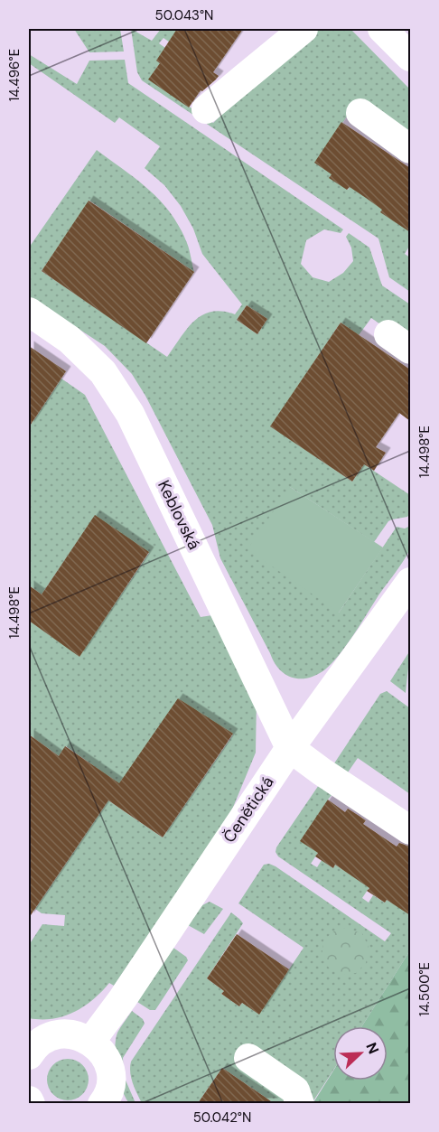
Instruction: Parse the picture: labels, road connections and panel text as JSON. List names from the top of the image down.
{
  "streets": {
    "street": ["Keblovská", "Čenětická"]
  },
  "crossings": [
    ["Keblovská", "Čenětická"]
  ],
  "north": "top right",
  "coordinates": [
    "50.043°N",
    "14.496°E",
    "14.498°E",
    "14.500°E",
    "50.042°N"
  ]
}
